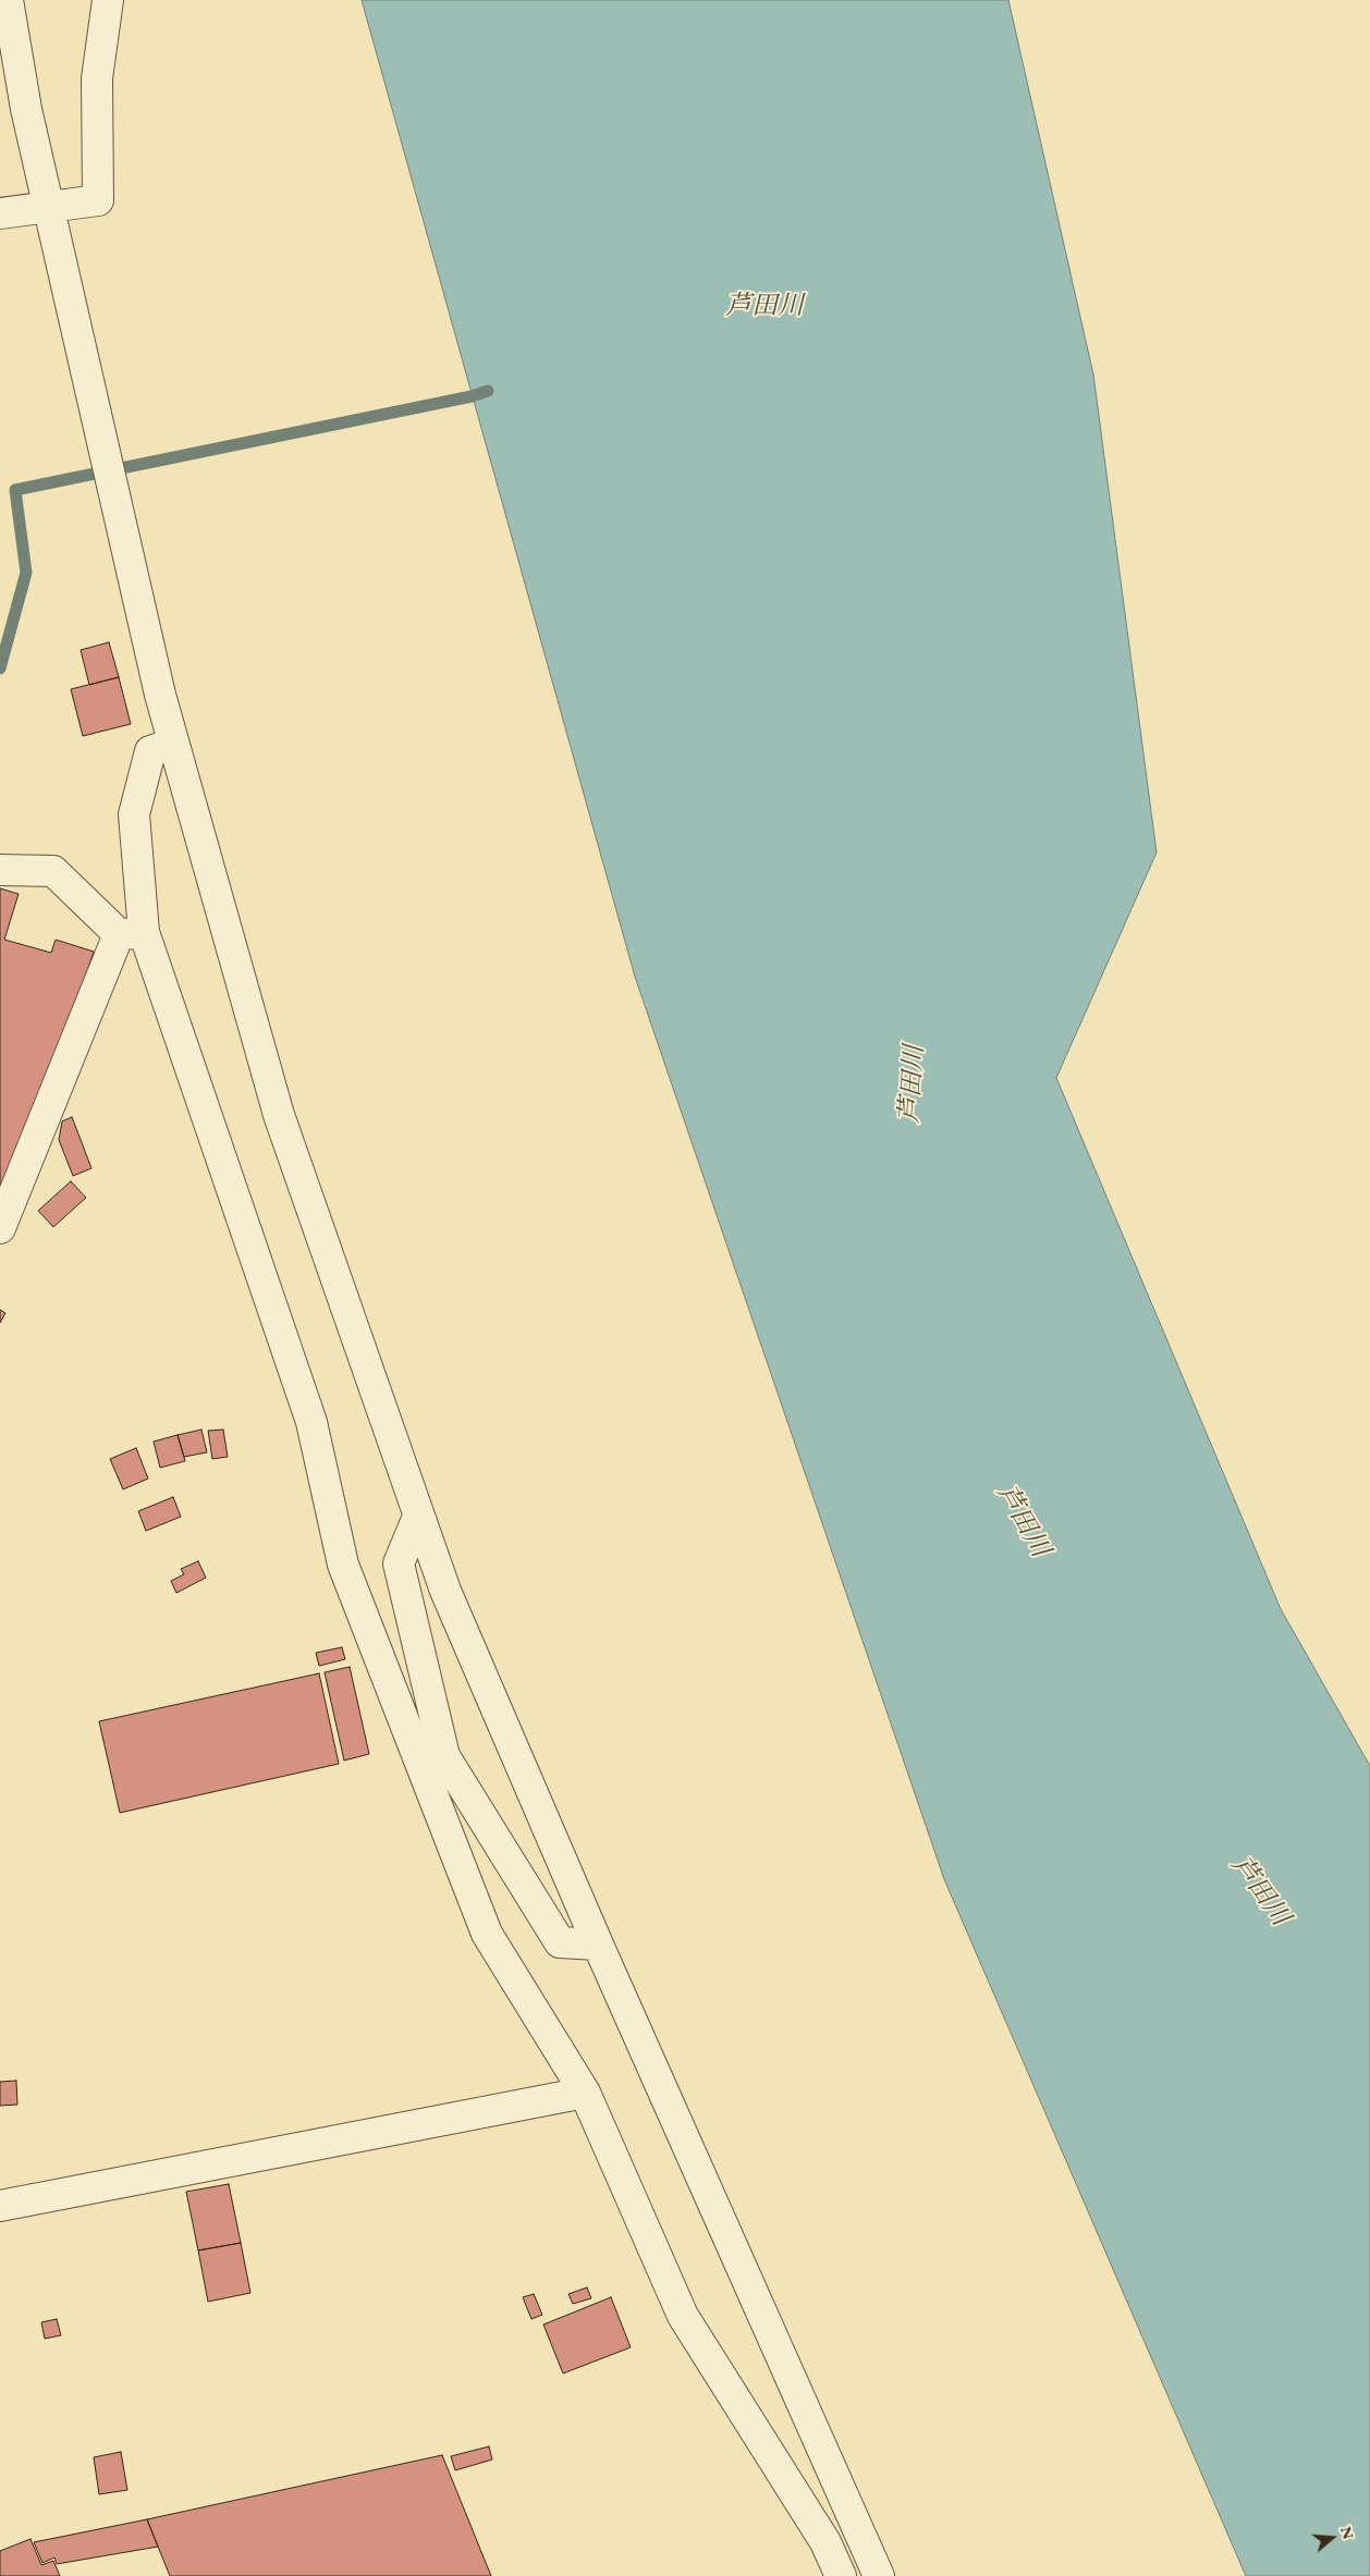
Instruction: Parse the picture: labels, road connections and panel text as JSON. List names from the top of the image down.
{
  "water": ["芦田川"],
  "north": "right"
}
